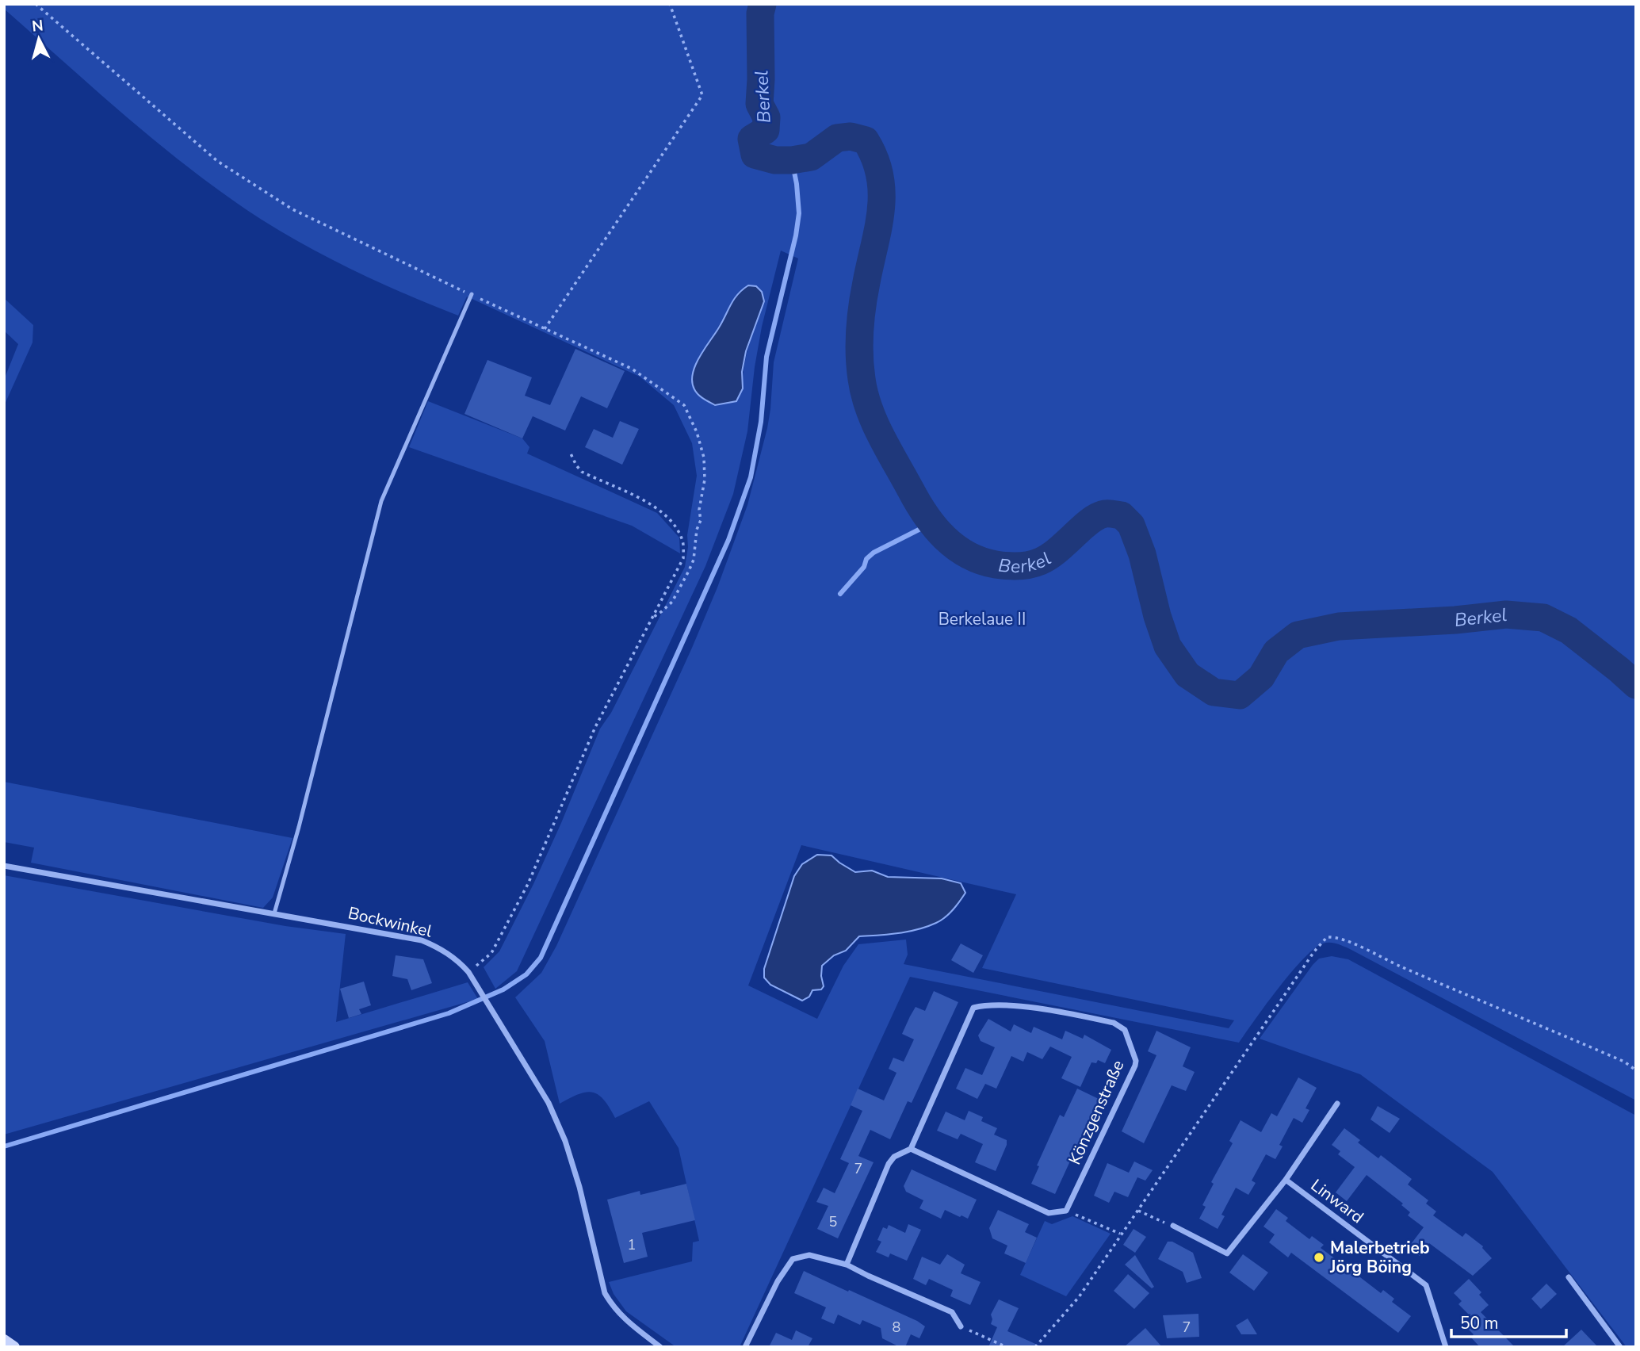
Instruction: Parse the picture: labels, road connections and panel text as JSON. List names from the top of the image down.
{
  "streets": {
    "street": ["Bockwinkel", "Könzgenstraße", "Linward"]
  },
  "water": ["Berkel"],
  "parks": ["Berkelaue II"],
  "places": ["Malerbetrieb Jörg Böing"],
  "house_numbers": [
    "7",
    "5",
    "1",
    "8",
    "7"
  ],
  "scale_bar": "50 m",
  "north": "top"
}
